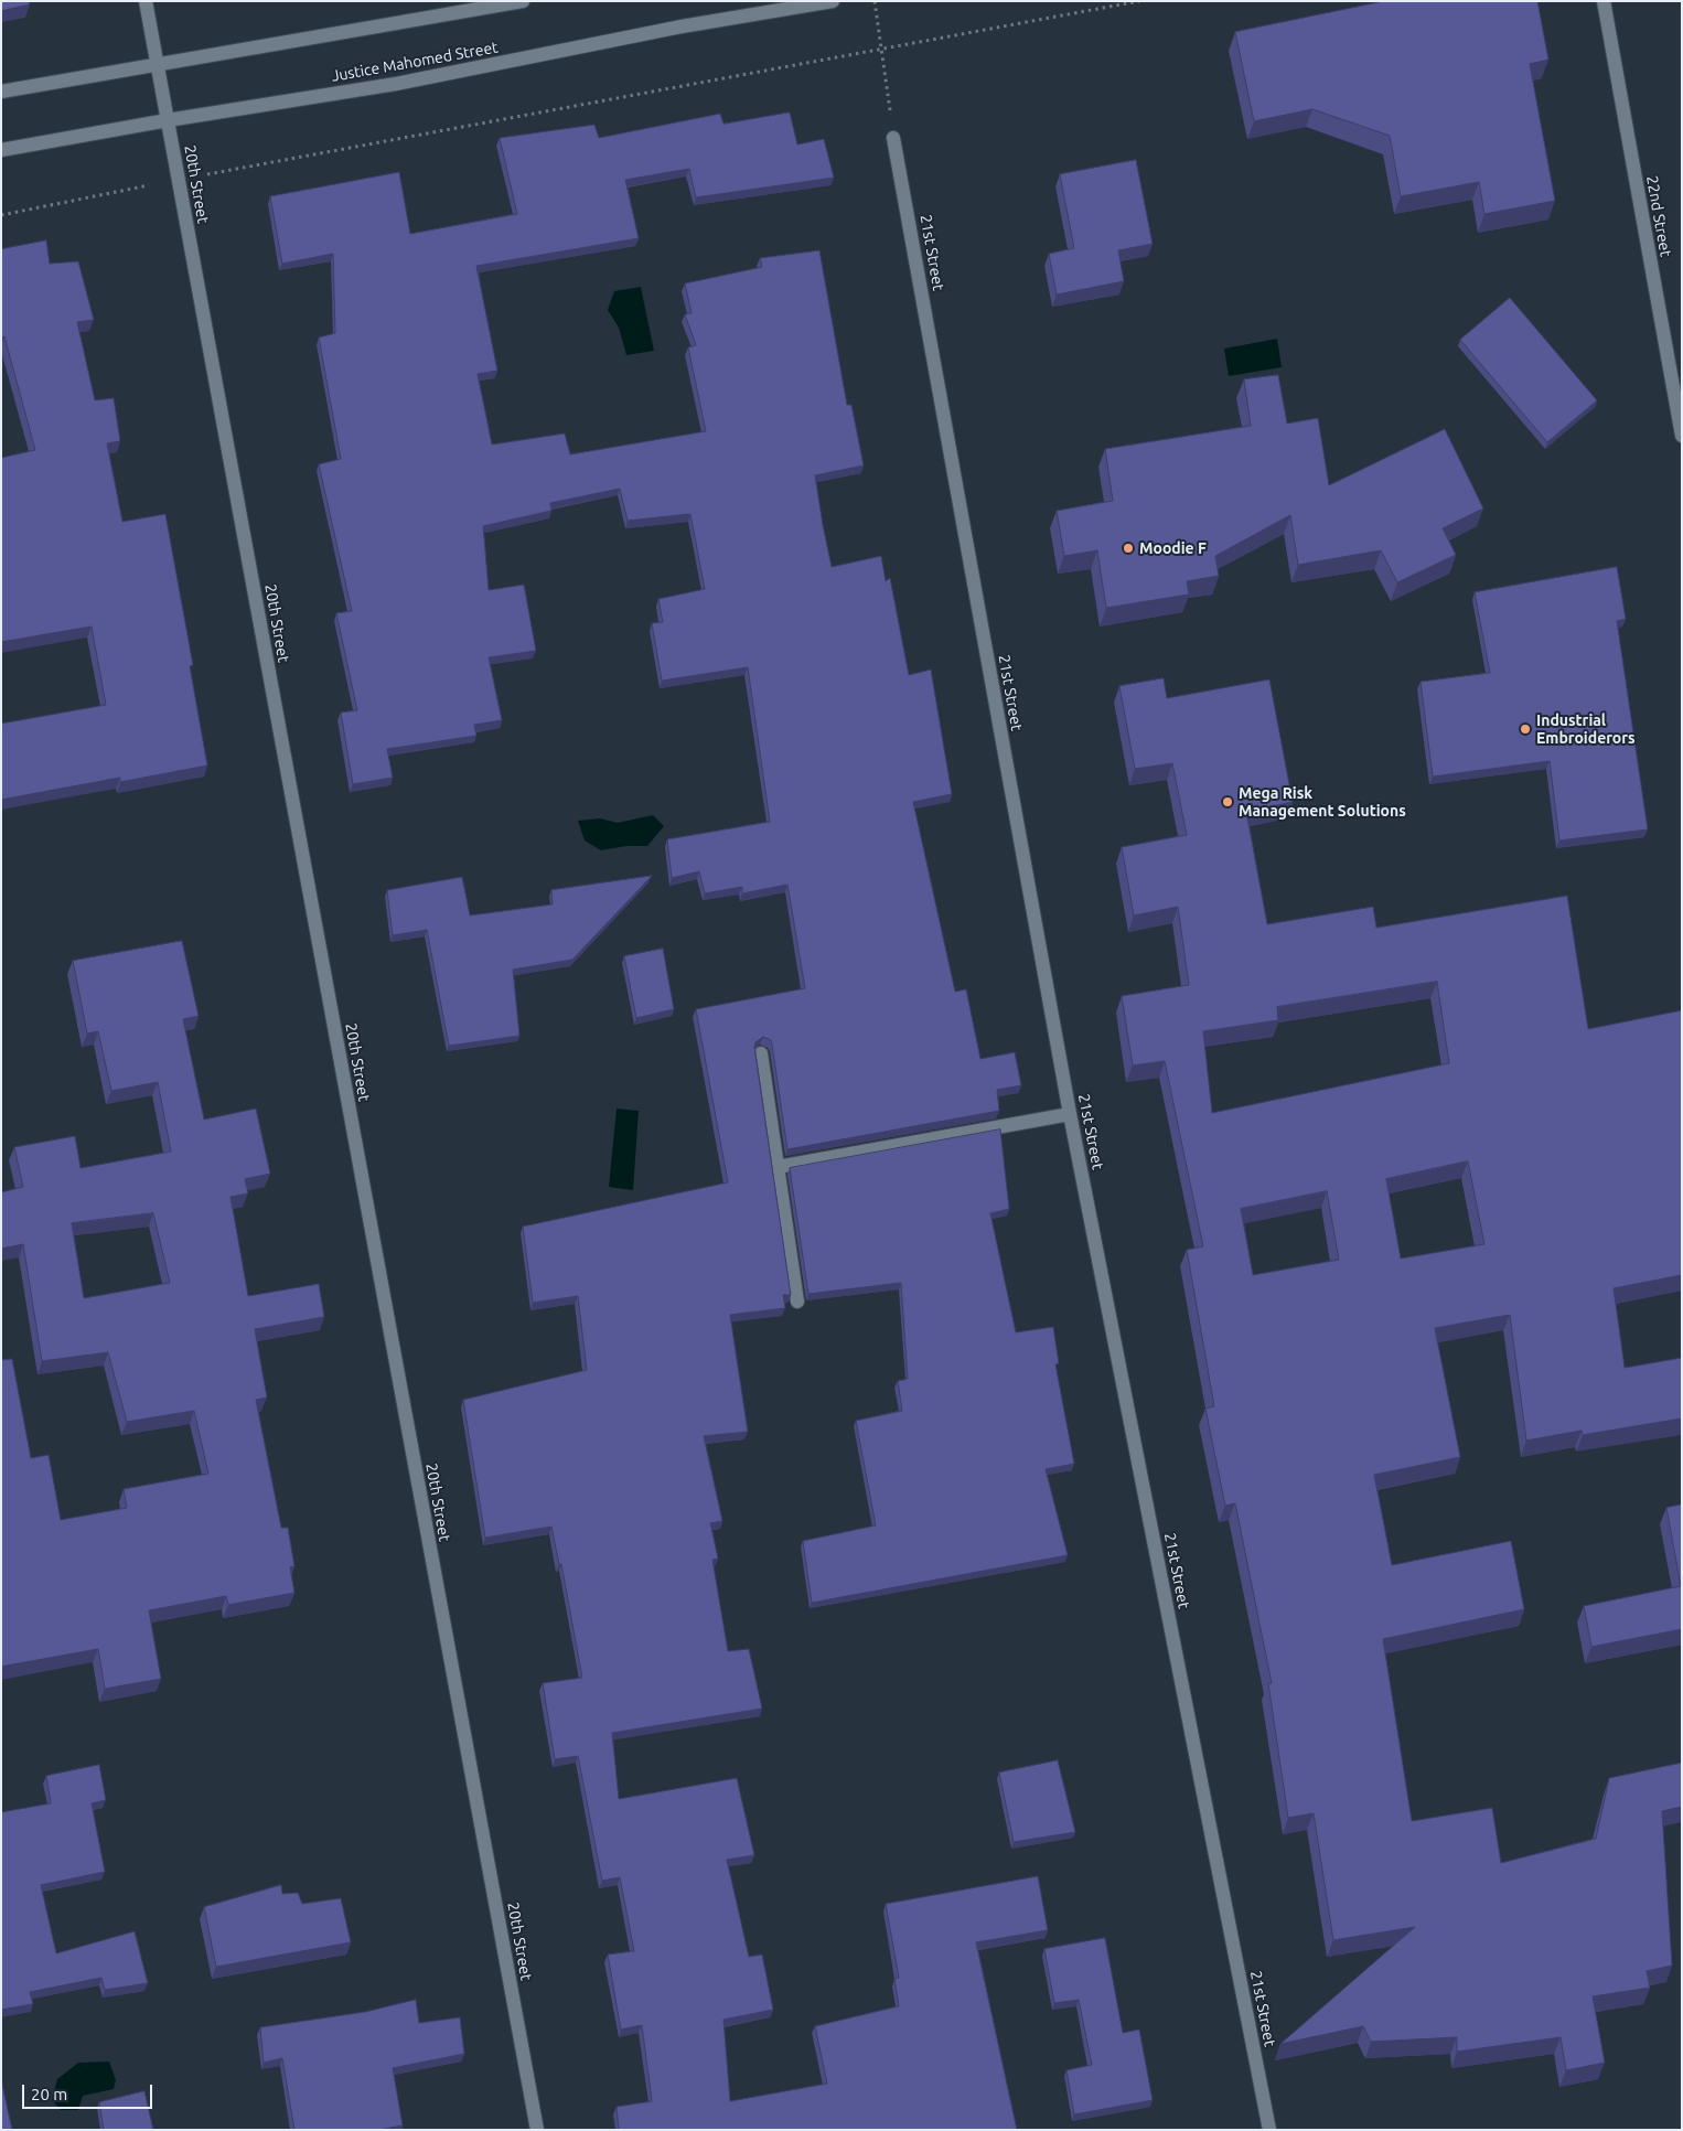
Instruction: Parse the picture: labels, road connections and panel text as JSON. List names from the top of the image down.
{
  "streets": {
    "street": [
      "Justice Mahomed Street",
      "20th Street",
      "22nd Street",
      "21st Street"
    ]
  },
  "crossings": [
    ["Justice Mahomed Street", "20th Street"]
  ],
  "places": ["Moodie F", "Industrial Embroiderors", "Mega Risk Management Solutions"],
  "scale_bar": "20 m"
}
